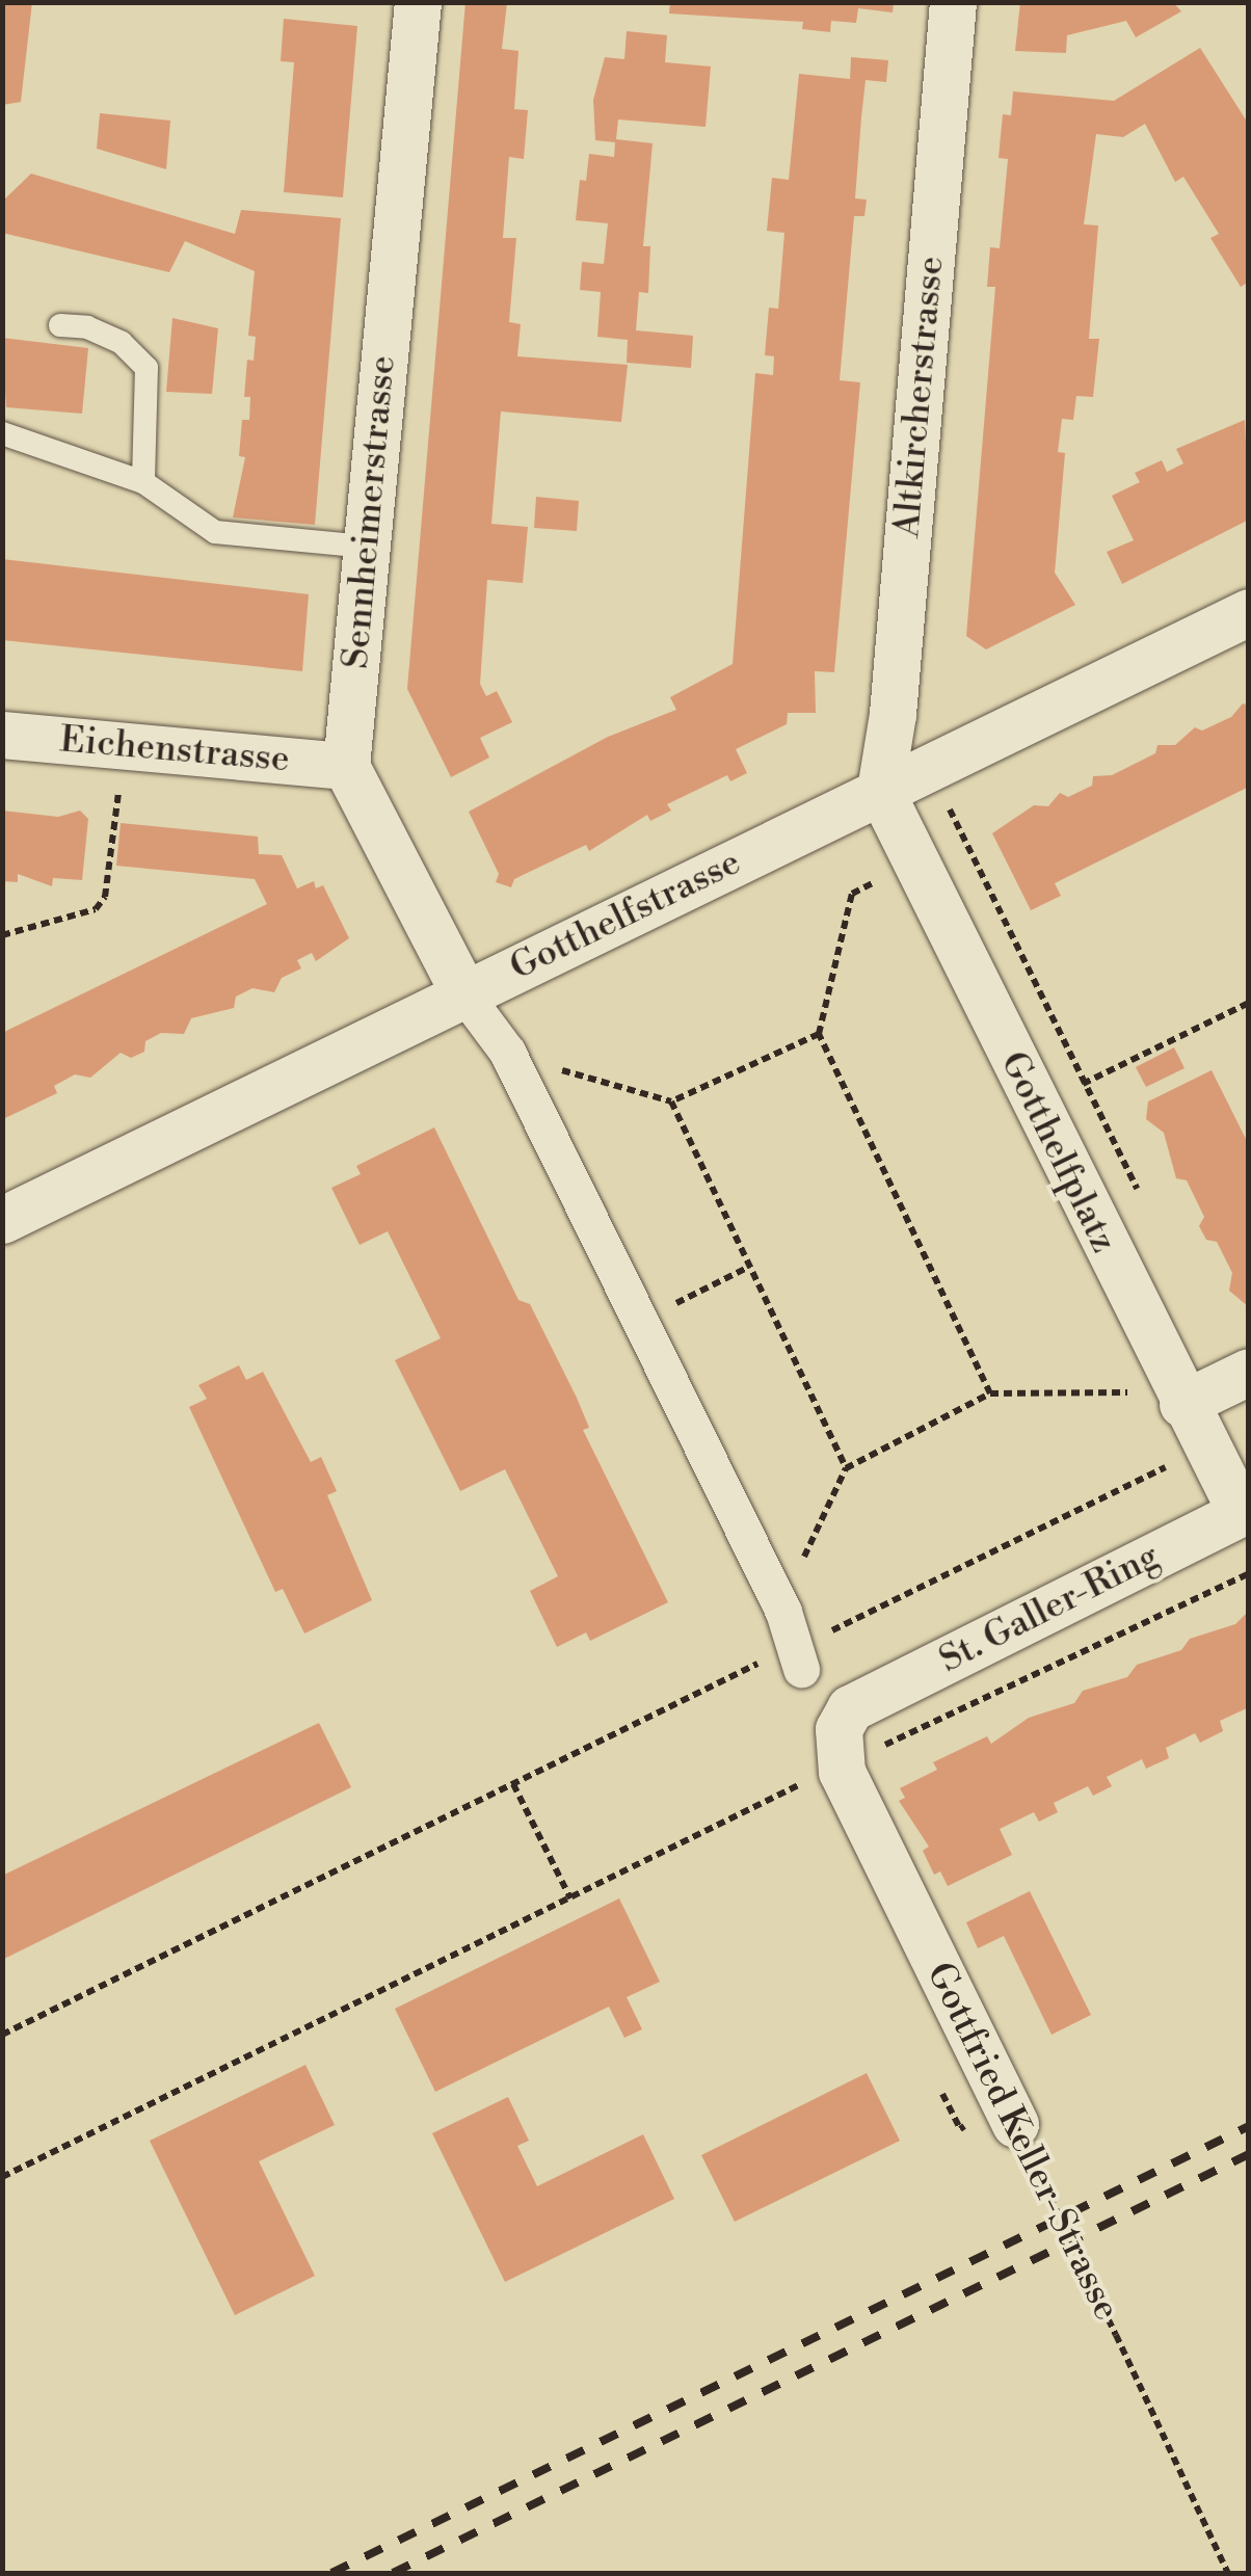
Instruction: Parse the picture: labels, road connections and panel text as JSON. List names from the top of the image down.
{
  "streets": {
    "street": [
      "Altkircherstrasse",
      "Sennheimerstrasse",
      "Eichenstrasse",
      "Gotthelfstrasse",
      "Gotthelfplatz",
      "St. Galler-Ring",
      "Gottfried Keller-Strasse"
    ]
  },
  "crossings": [
    ["Altkircherstrasse", "Gotthelfstrasse"],
    ["Altkircherstrasse", "Gotthelfplatz"],
    ["Sennheimerstrasse", "Eichenstrasse"],
    ["Gotthelfstrasse", "Gotthelfplatz"],
    ["Gotthelfplatz", "St. Galler-Ring"],
    ["St. Galler-Ring", "Gottfried Keller-Strasse"]
  ]
}
